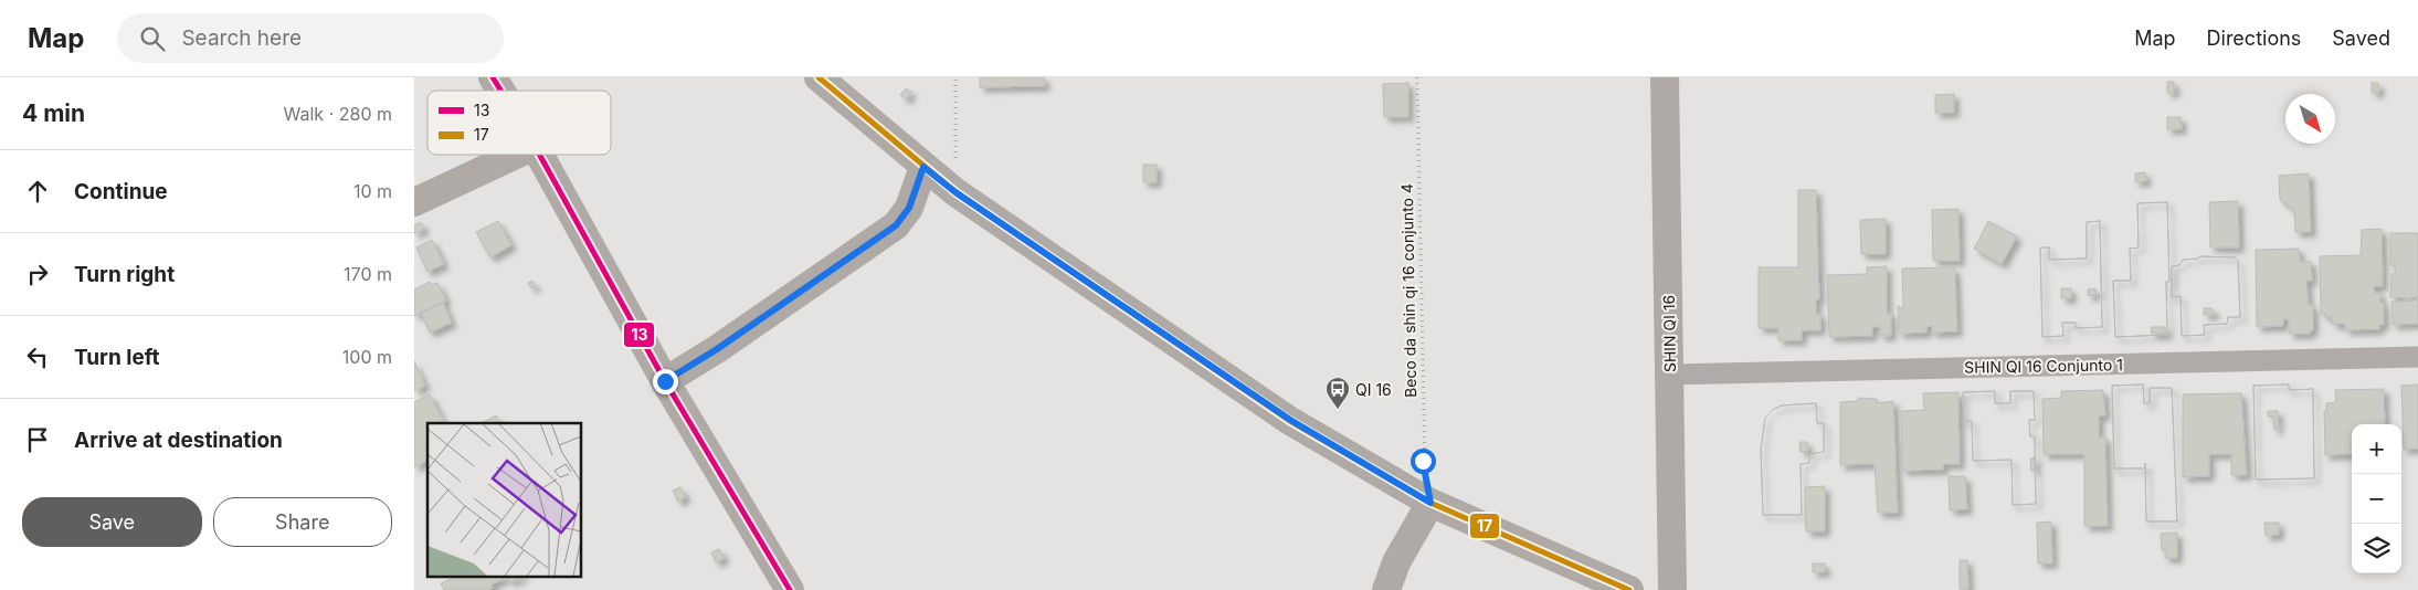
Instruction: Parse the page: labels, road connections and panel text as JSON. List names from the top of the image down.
{
  "streets": {
    "main road": ["SHIN QI 16"],
    "street": ["SHIN QI 16 Conjunto 1"],
    "path": ["Beco da shin qi 16 conjunto 4"]
  },
  "crossings": [
    ["SHIN QI 16", "SHIN QI 16 Conjunto 1"]
  ],
  "places": {
    "bus stop": ["QI 16"]
  },
  "lines": ["transit line 13", "transit line 17"],
  "legend": ["13", "17"],
  "north": "bottom right",
  "page": {
    "header": "Map",
    "search": "Search here",
    "nav": ["Map", "Directions", "Saved"],
    "heading": ["4 min", "Walk · 280 m"],
    "list": [
      ["Continue", "10 m"],
      ["Turn right", "170 m"],
      ["Turn left", "100 m"],
      "Arrive at destination"
    ],
    "map_buttons": ["+", "−"],
    "buttons": ["Save", "Share"]
  }
}
